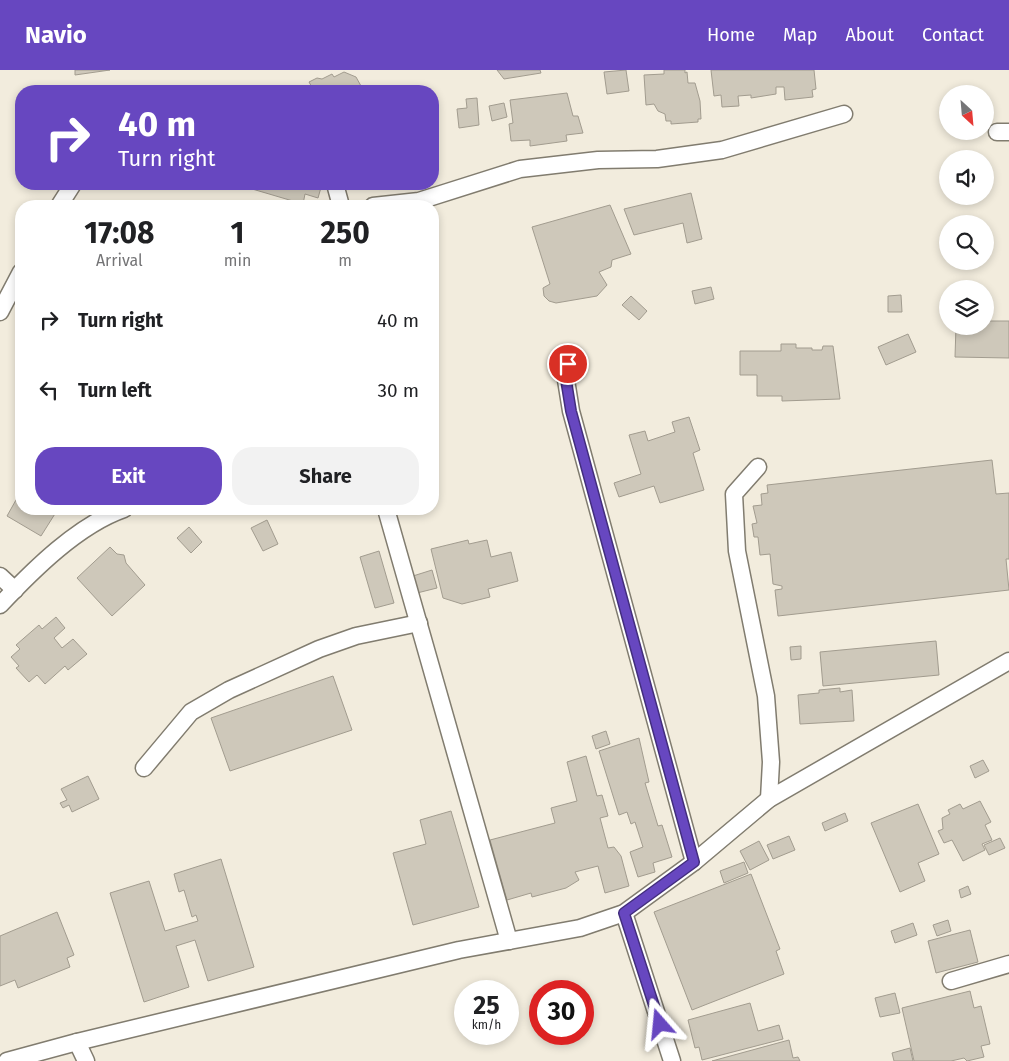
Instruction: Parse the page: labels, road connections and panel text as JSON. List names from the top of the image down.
{
  "north": "bottom right",
  "page": {
    "header": "Navio",
    "nav": [
      "Home",
      "Map",
      "About",
      "Contact"
    ],
    "turn": ["40 m", "Turn right"],
    "eta": [
      "17:08",
      "Arrival",
      "1",
      "min",
      "250",
      "m"
    ],
    "list": [
      {
        "name": "Turn right",
        "value": "40 m"
      },
      {
        "name": "Turn left",
        "value": "30 m"
      }
    ],
    "buttons": ["Exit", "Share"],
    "speed": "25 km/h",
    "limit": "30"
  }
}
